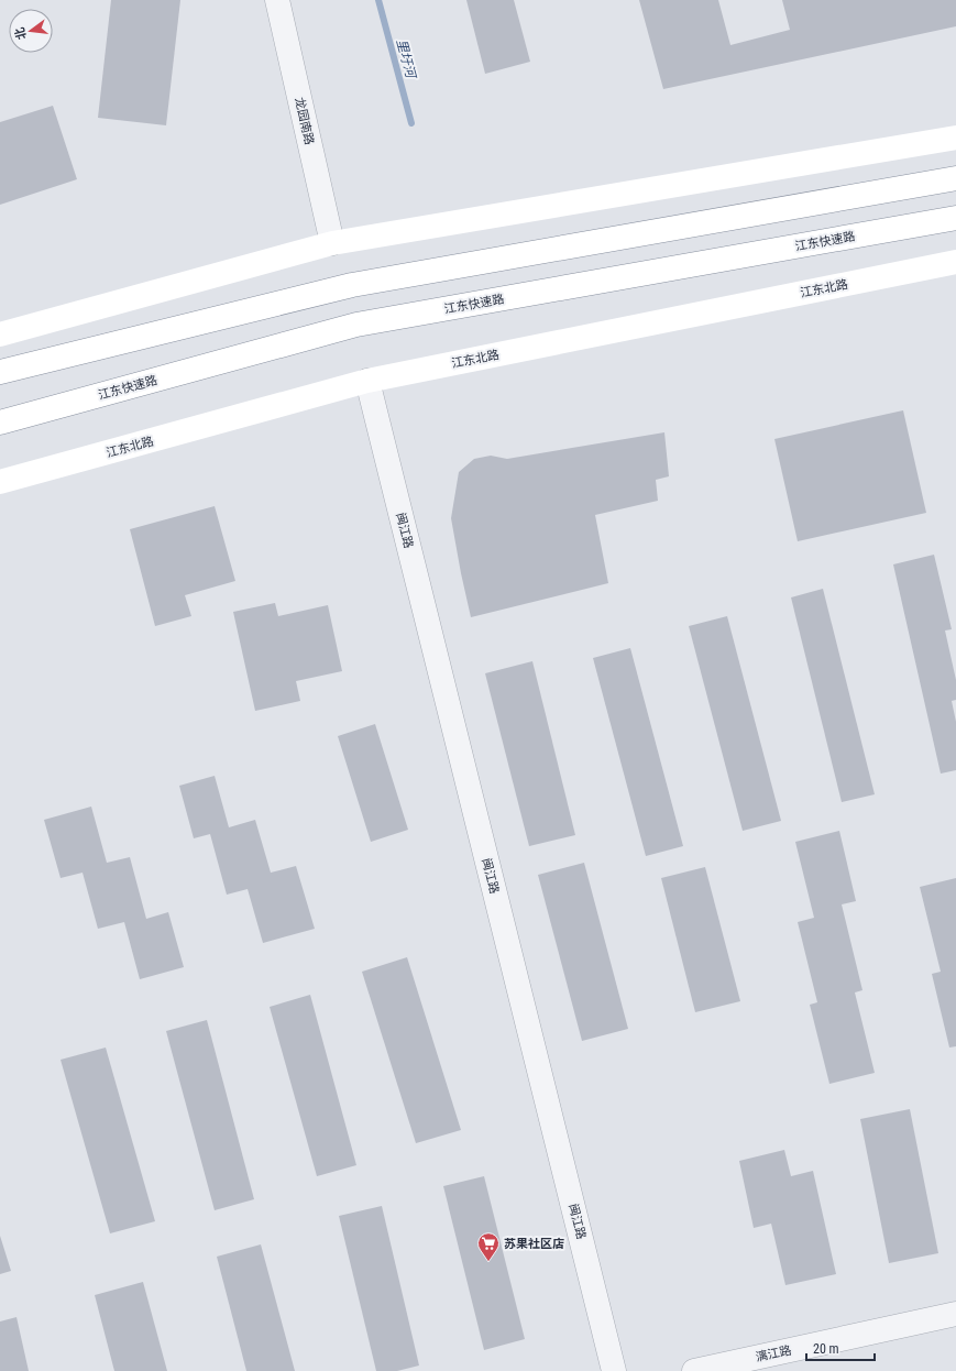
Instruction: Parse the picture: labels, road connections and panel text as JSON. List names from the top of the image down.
{
  "streets": {
    "main road": ["江东快速路", "江东北路"],
    "street": ["龙园南路", "闽江路", "漓江路"]
  },
  "crossings": [
    ["江东北路", "闽江路"]
  ],
  "water": ["里圩河"],
  "places": {
    "supermarket": ["苏果社区店"]
  },
  "scale_bar": "20 m",
  "north": "left"
}
